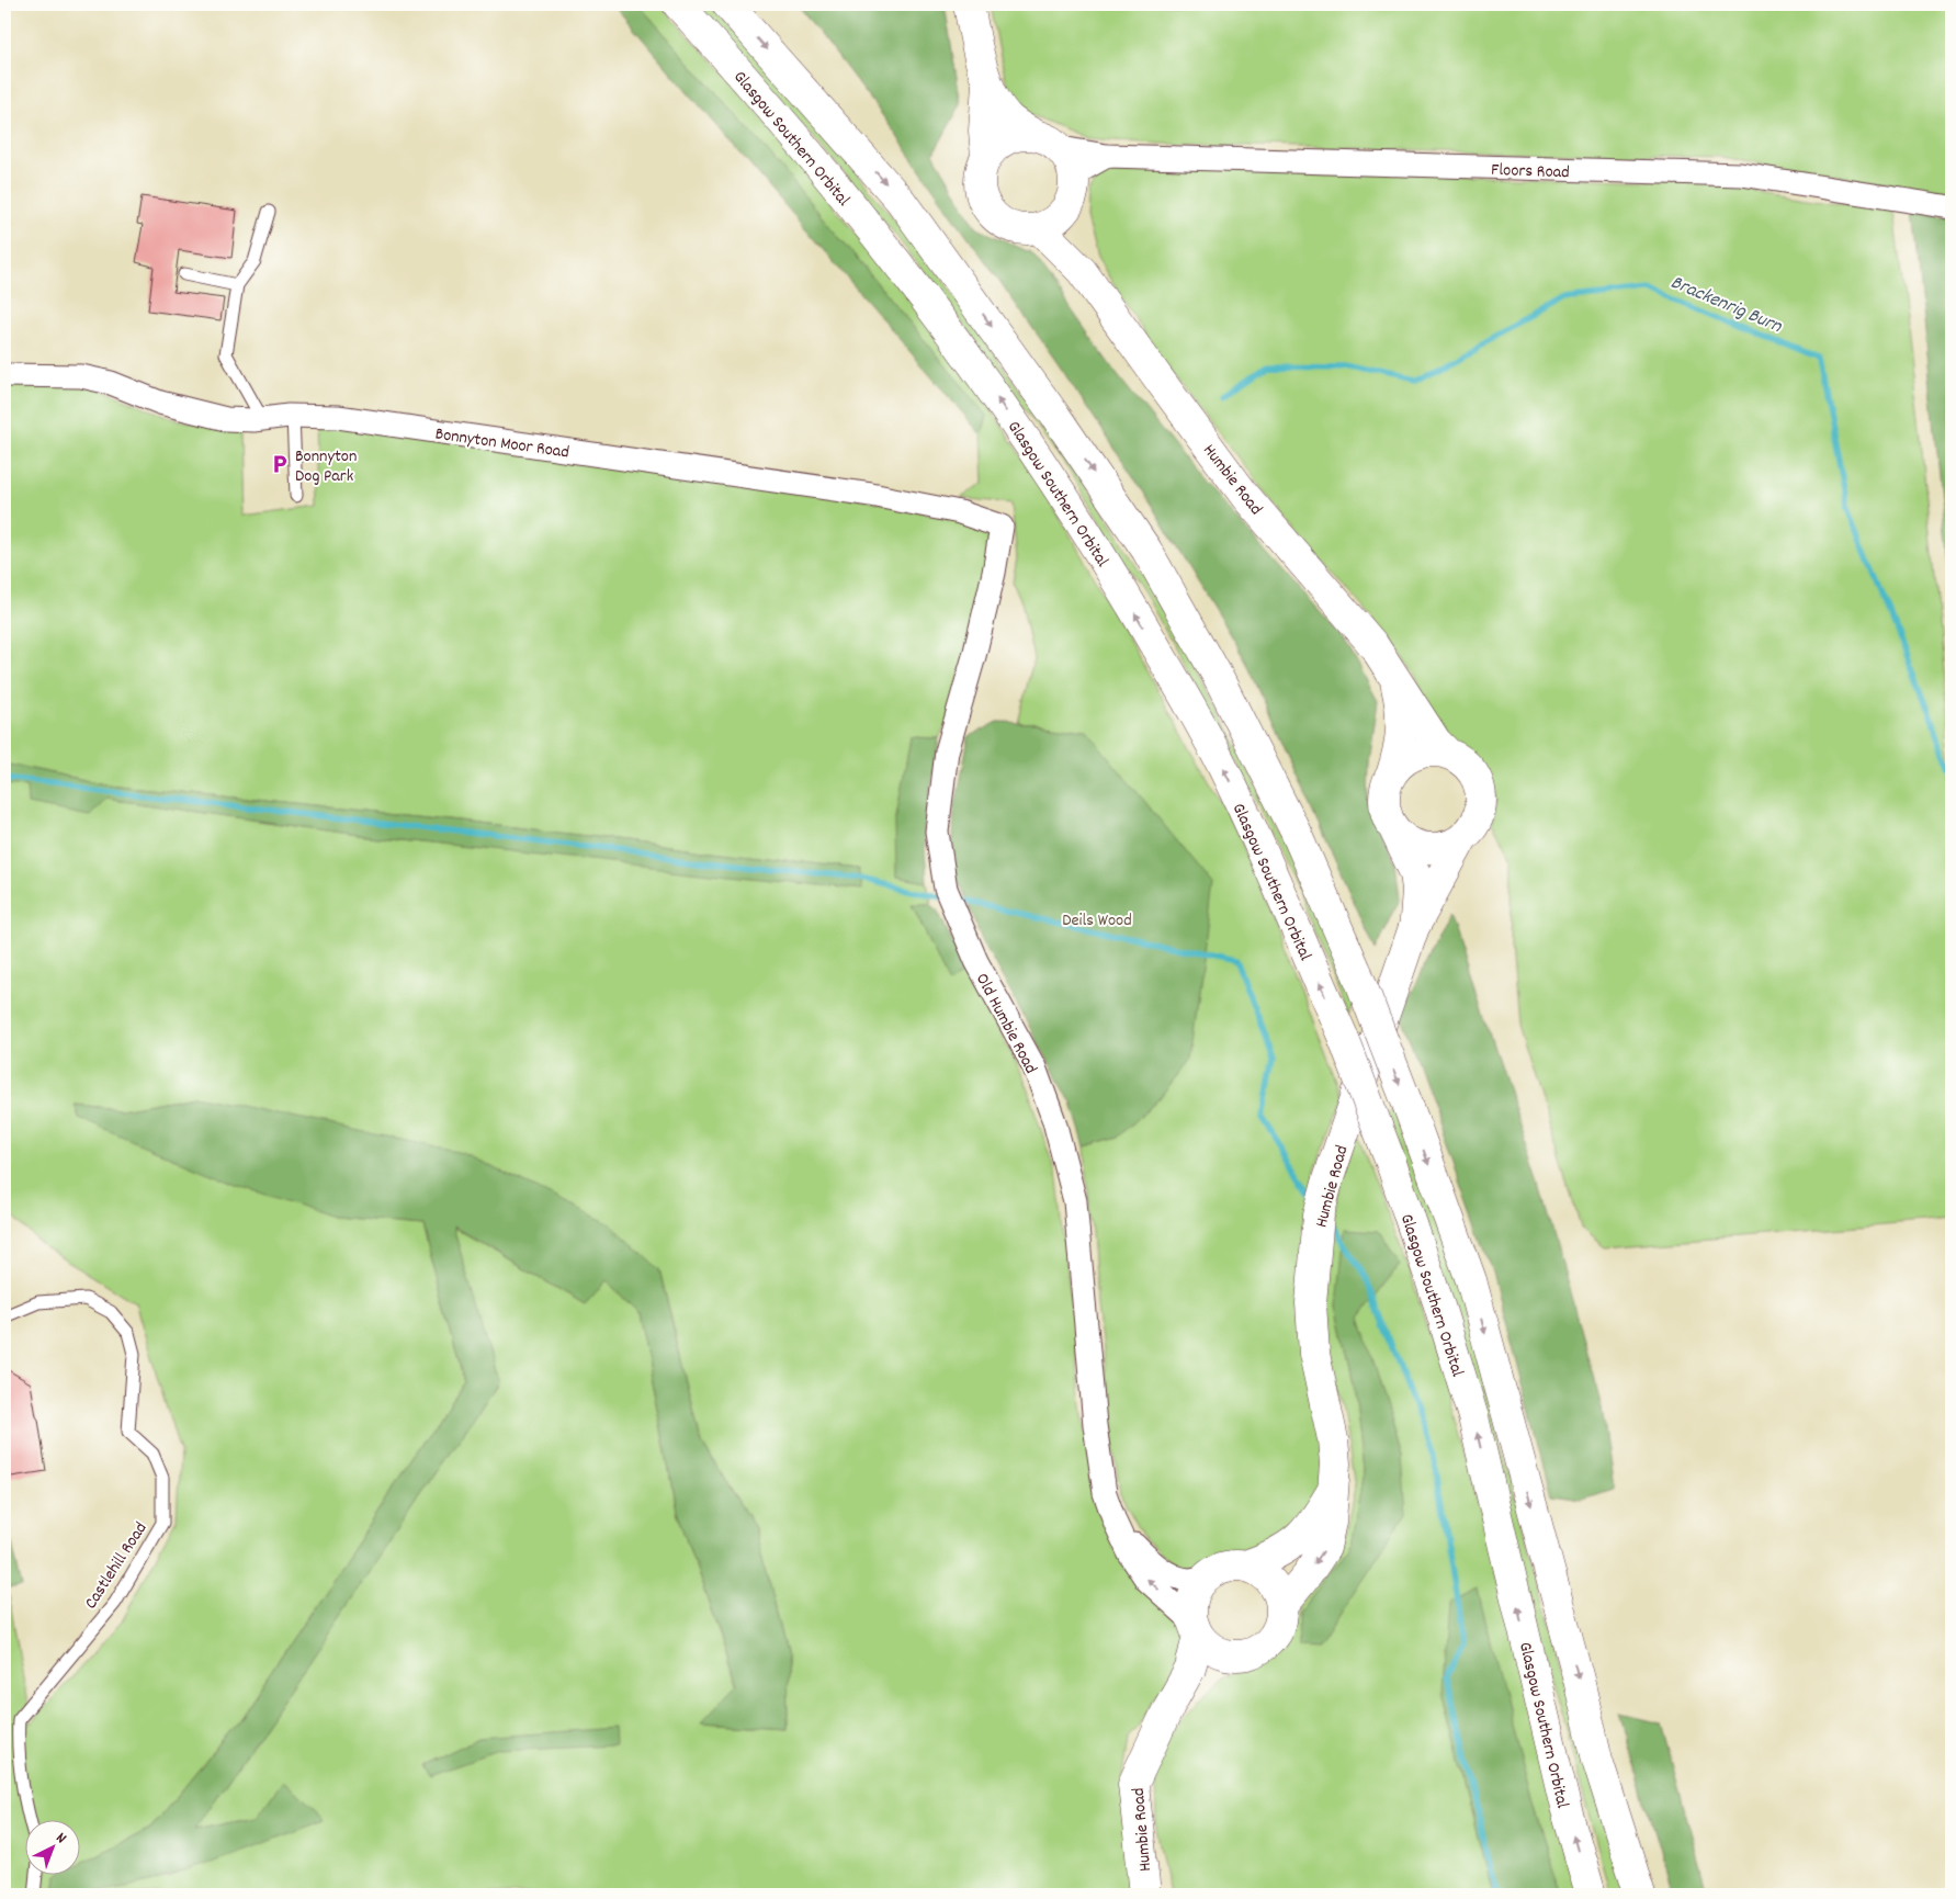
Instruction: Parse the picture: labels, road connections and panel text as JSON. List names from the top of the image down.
{
  "streets": {
    "main road": ["Glasgow Southern Orbital", "Humbie Road"],
    "street": ["Floors Road", "Bonnyton Moor Road", "Old Humbie Road"],
    "lane": ["Castlehill Road"]
  },
  "crossings": [
    ["Floors Road", "Humbie Road"],
    ["Bonnyton Moor Road", "Old Humbie Road"]
  ],
  "water": ["Brackenrig Burn"],
  "parks": ["Deils Wood"],
  "places": {
    "parking": ["Bonnyton Dog Park"]
  },
  "north": "top right"
}
